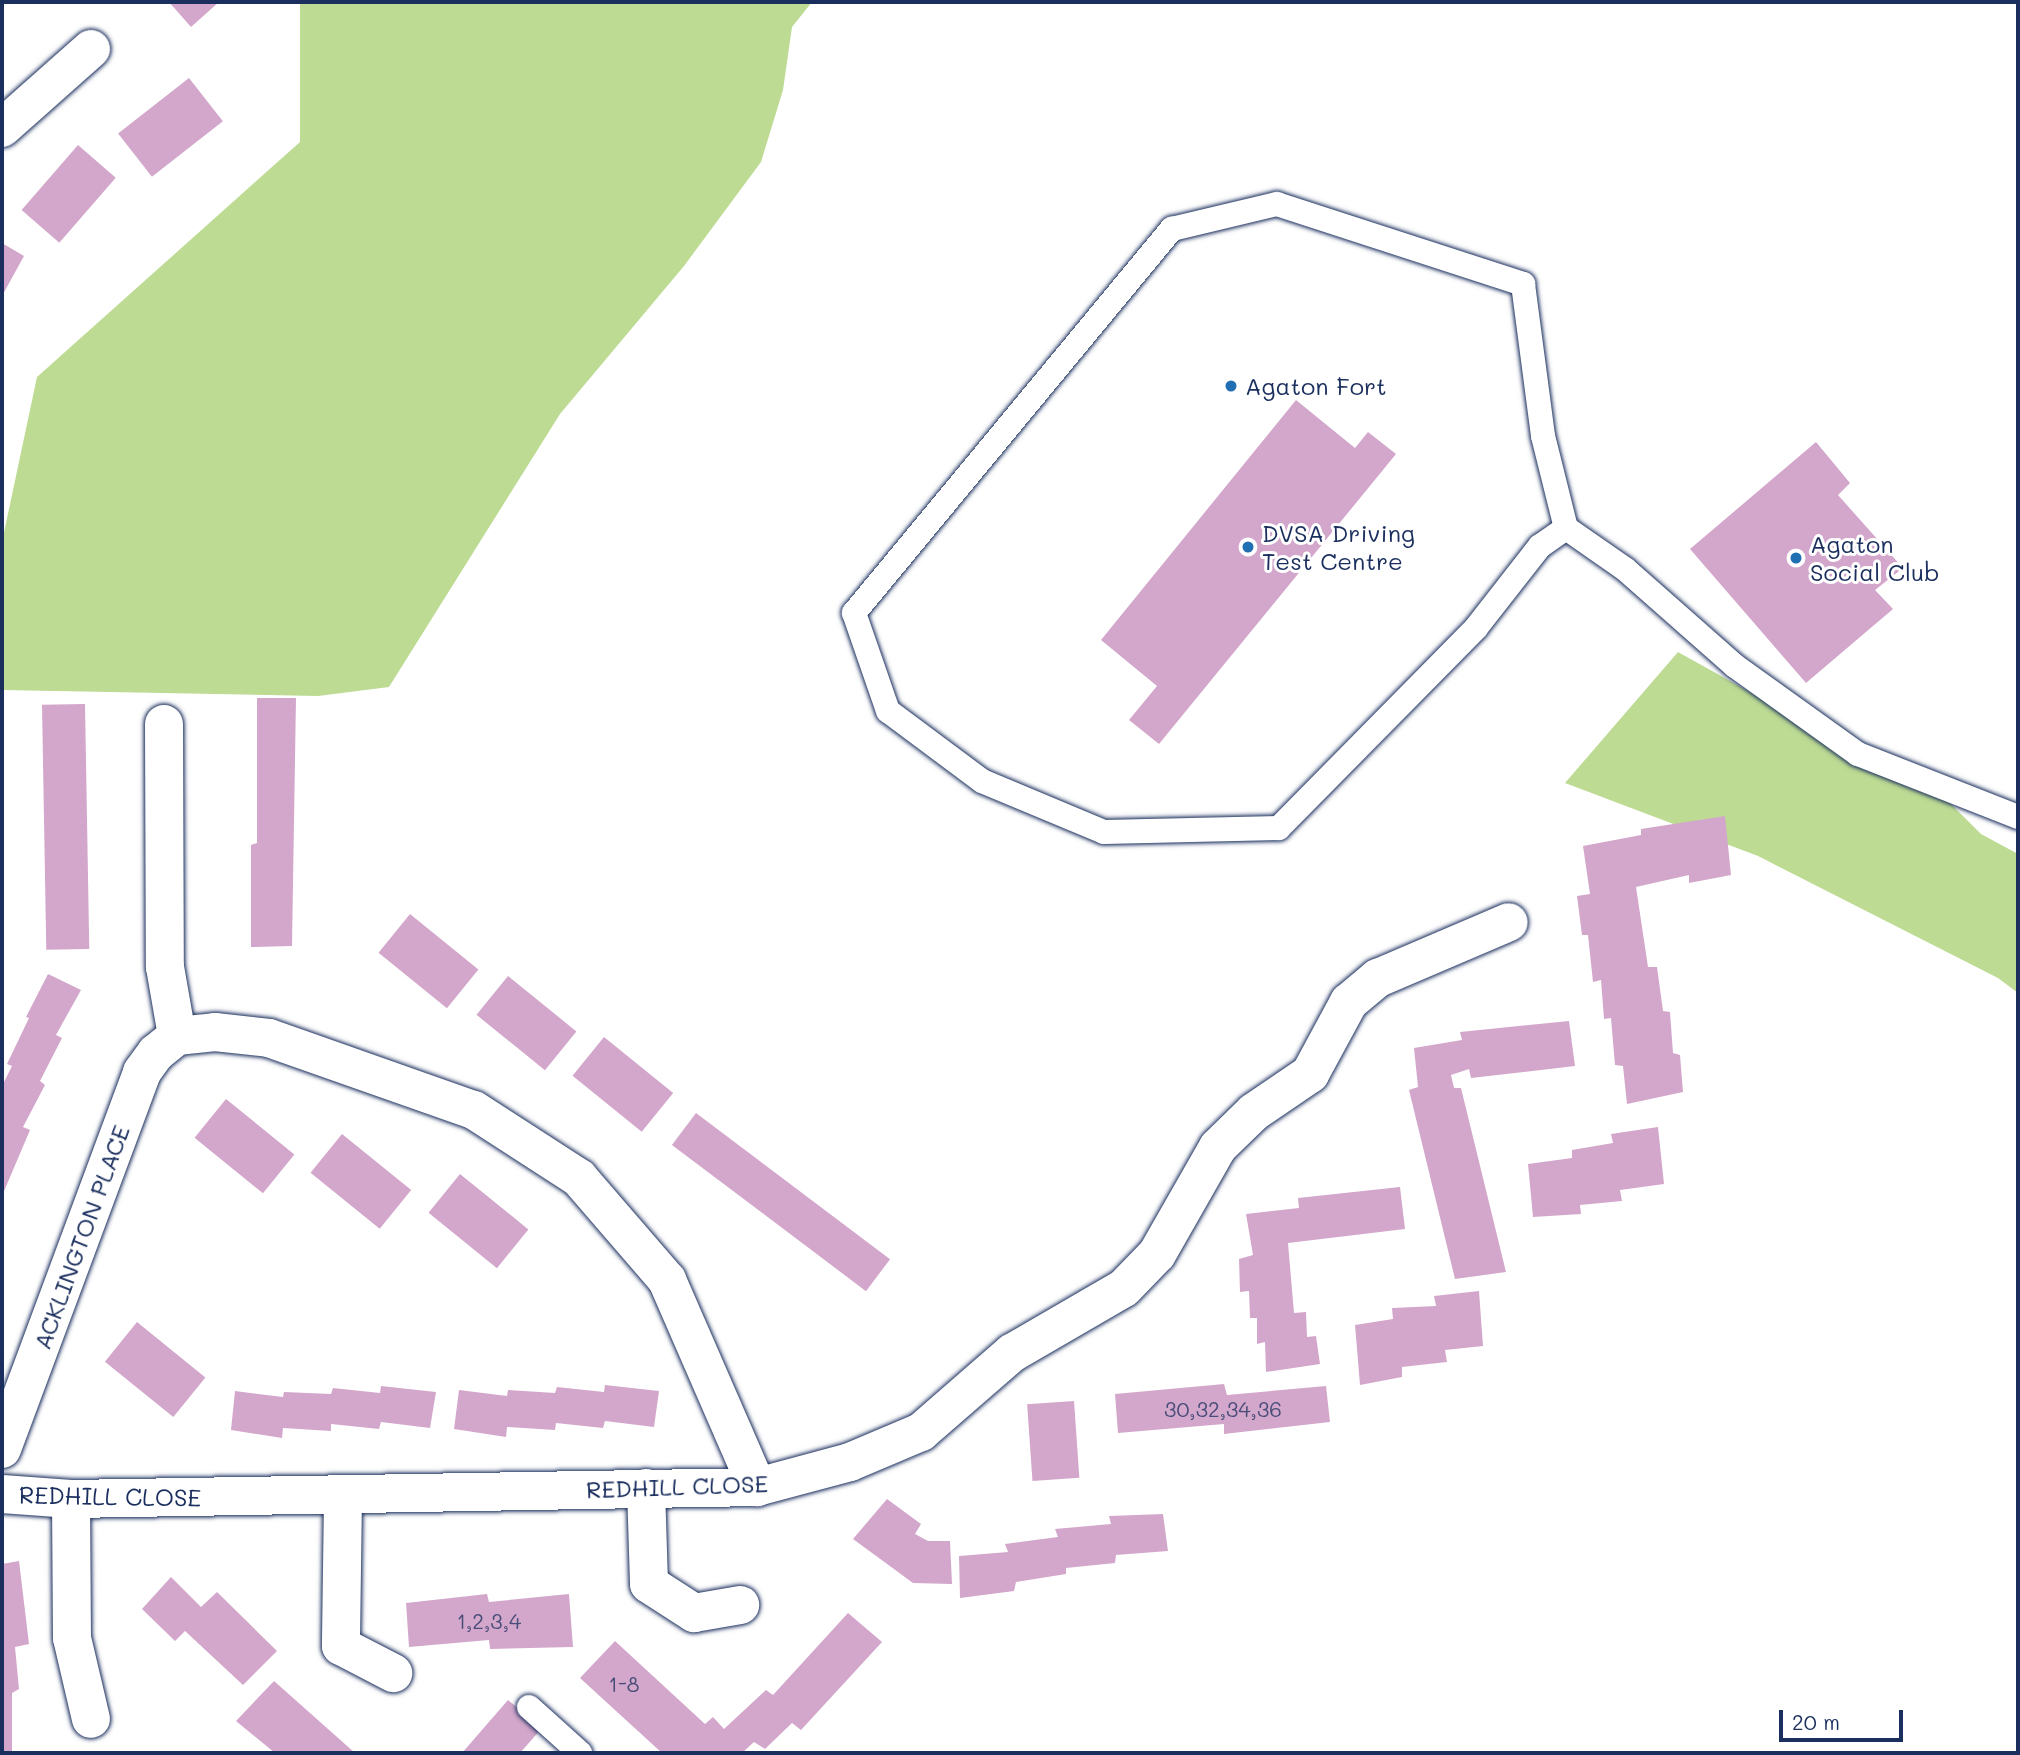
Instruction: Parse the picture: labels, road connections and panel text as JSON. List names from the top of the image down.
{
  "streets": {
    "street": ["ACKLINGTON PLACE", "REDHILL CLOSE"]
  },
  "places": ["Agaton Fort", "DVSA Driving Test Centre", "Agaton Social Club"],
  "house_numbers": ["30,32,34,36", "1,2,3,4", "1-8"],
  "scale_bar": "20 m"
}
